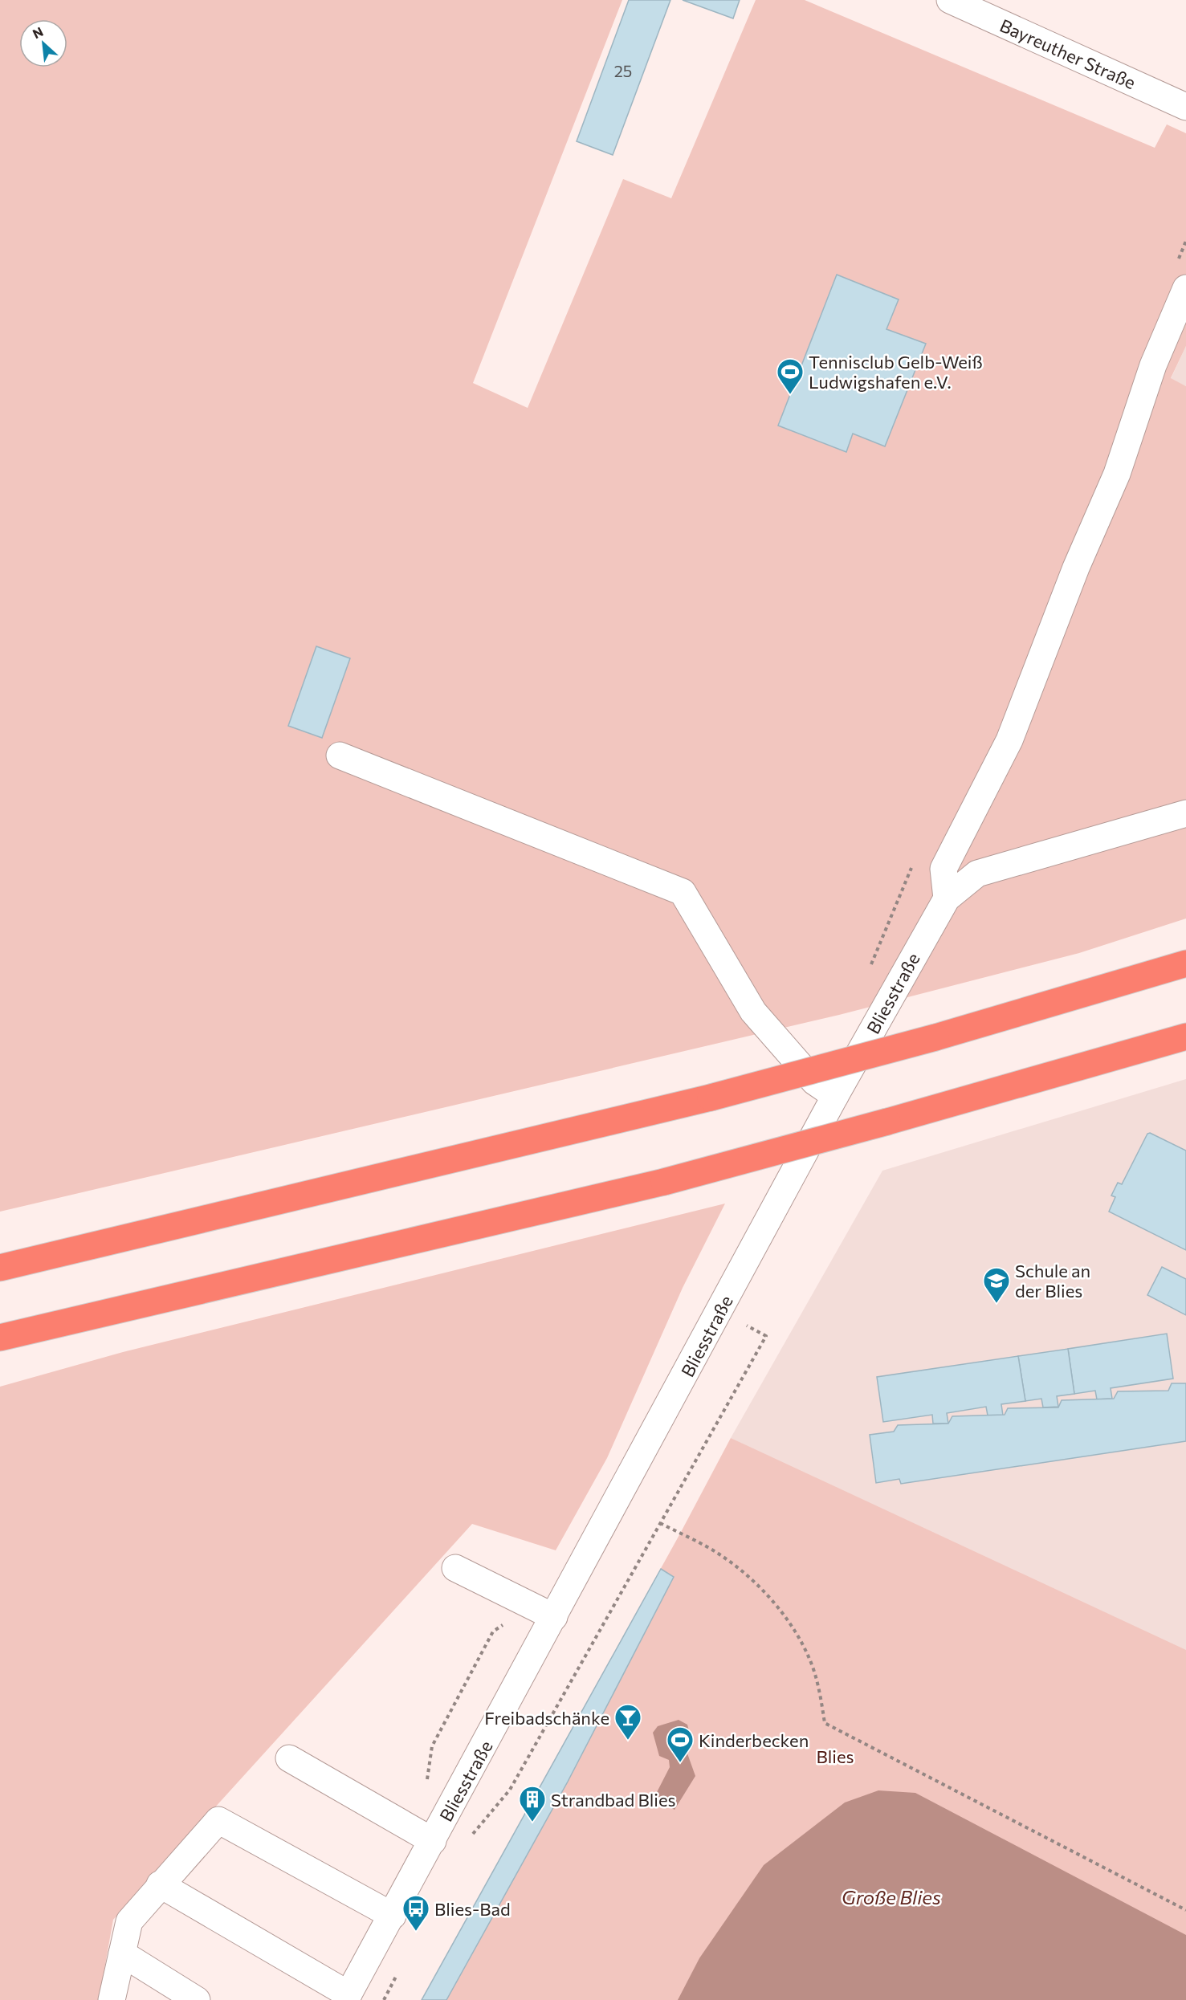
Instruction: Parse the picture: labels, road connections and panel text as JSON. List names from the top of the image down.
{
  "streets": {
    "street": ["Bayreuther Straße", "Bliesstraße"]
  },
  "water": ["Große Blies"],
  "parks": ["Blies"],
  "places": {
    "sports": ["Tennisclub Gelb-Weiß Ludwigshafen e.V.", "Kinderbecken"],
    "school or university": ["Schule an der Blies"],
    "bar": ["Freibadschänke"],
    "building": ["Strandbad Blies"],
    "bus stop": ["Blies-Bad"]
  },
  "house_numbers": ["25"],
  "north": "top left"
}
